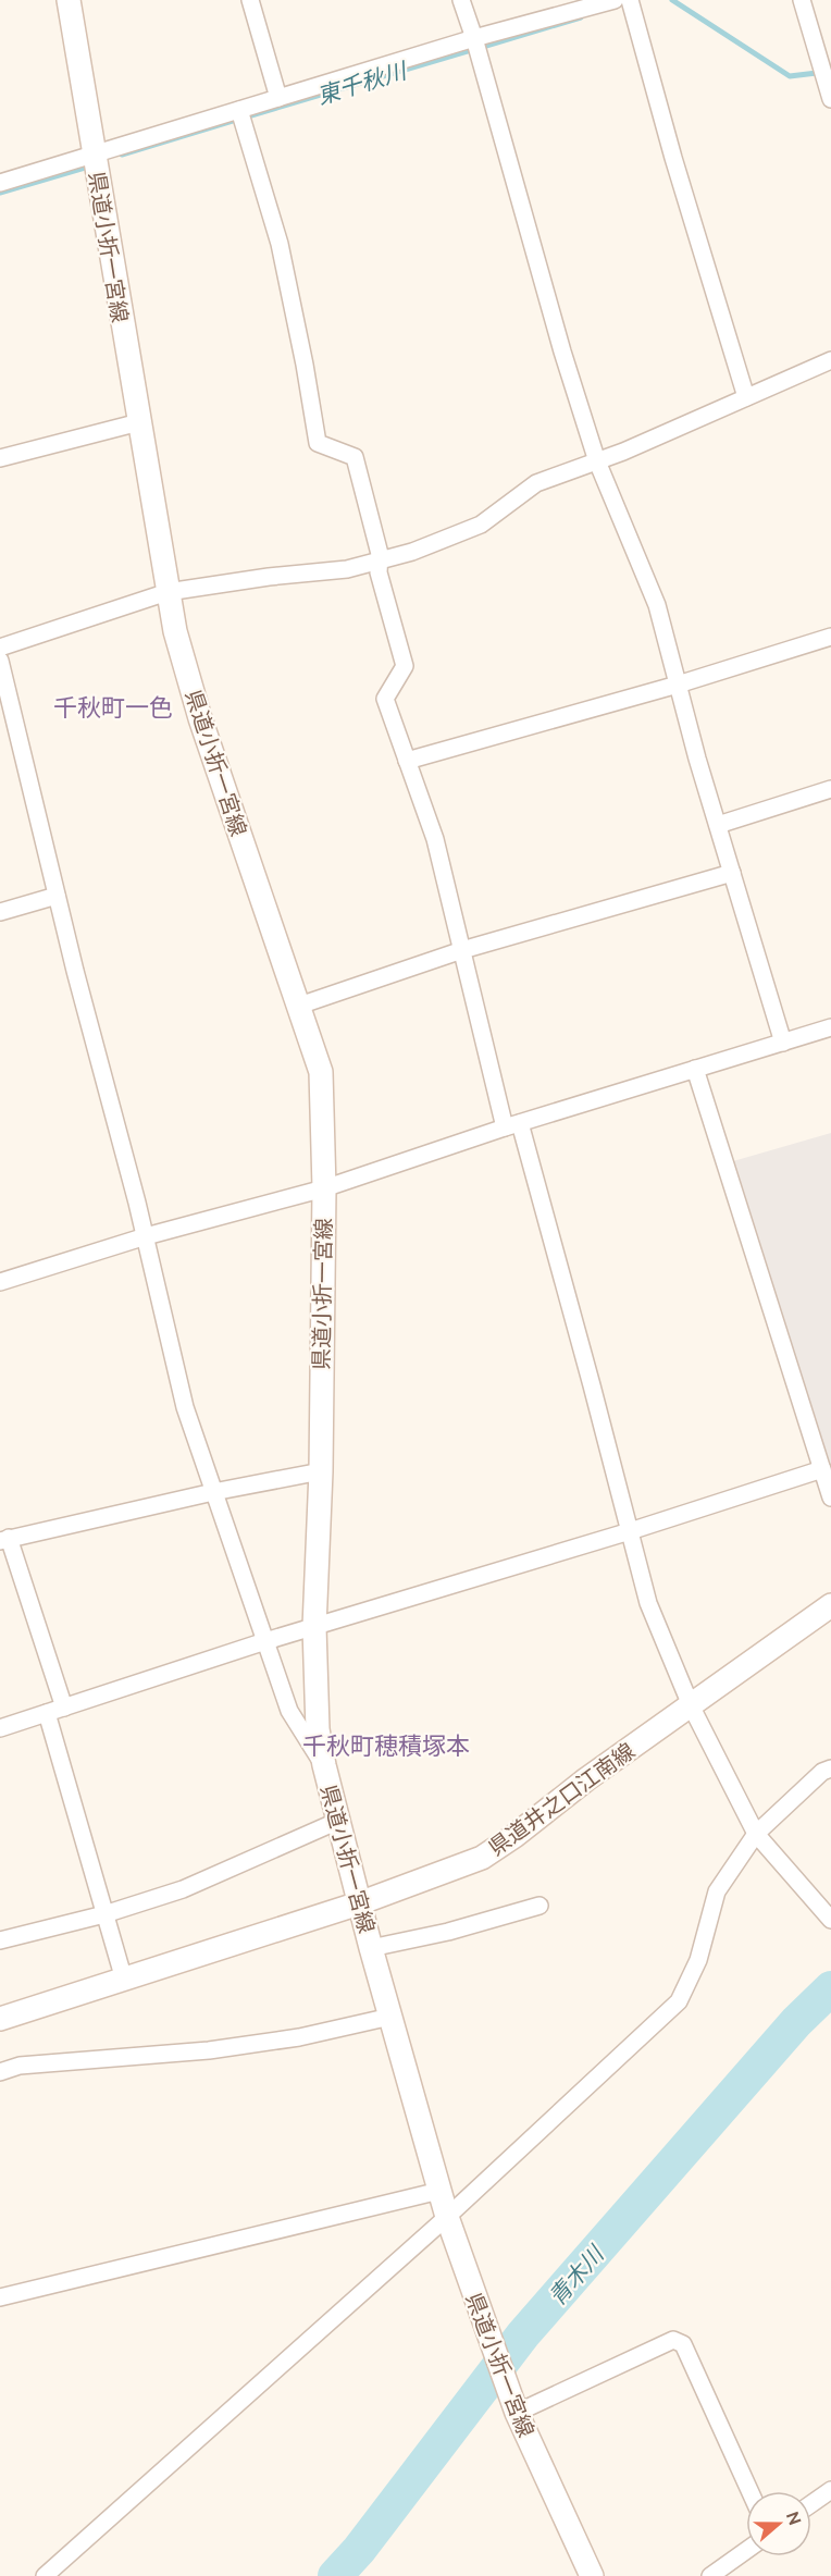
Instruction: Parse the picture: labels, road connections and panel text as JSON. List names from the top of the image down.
{
  "streets": {
    "main road": ["県道小折一宮線", "県道井之口江南線"]
  },
  "crossings": [
    ["県道小折一宮線", "県道井之口江南線"]
  ],
  "districts": ["千秋町一色", "千秋町穂積塚本"],
  "water": ["東千秋川", "青木川"],
  "north": "right"
}
